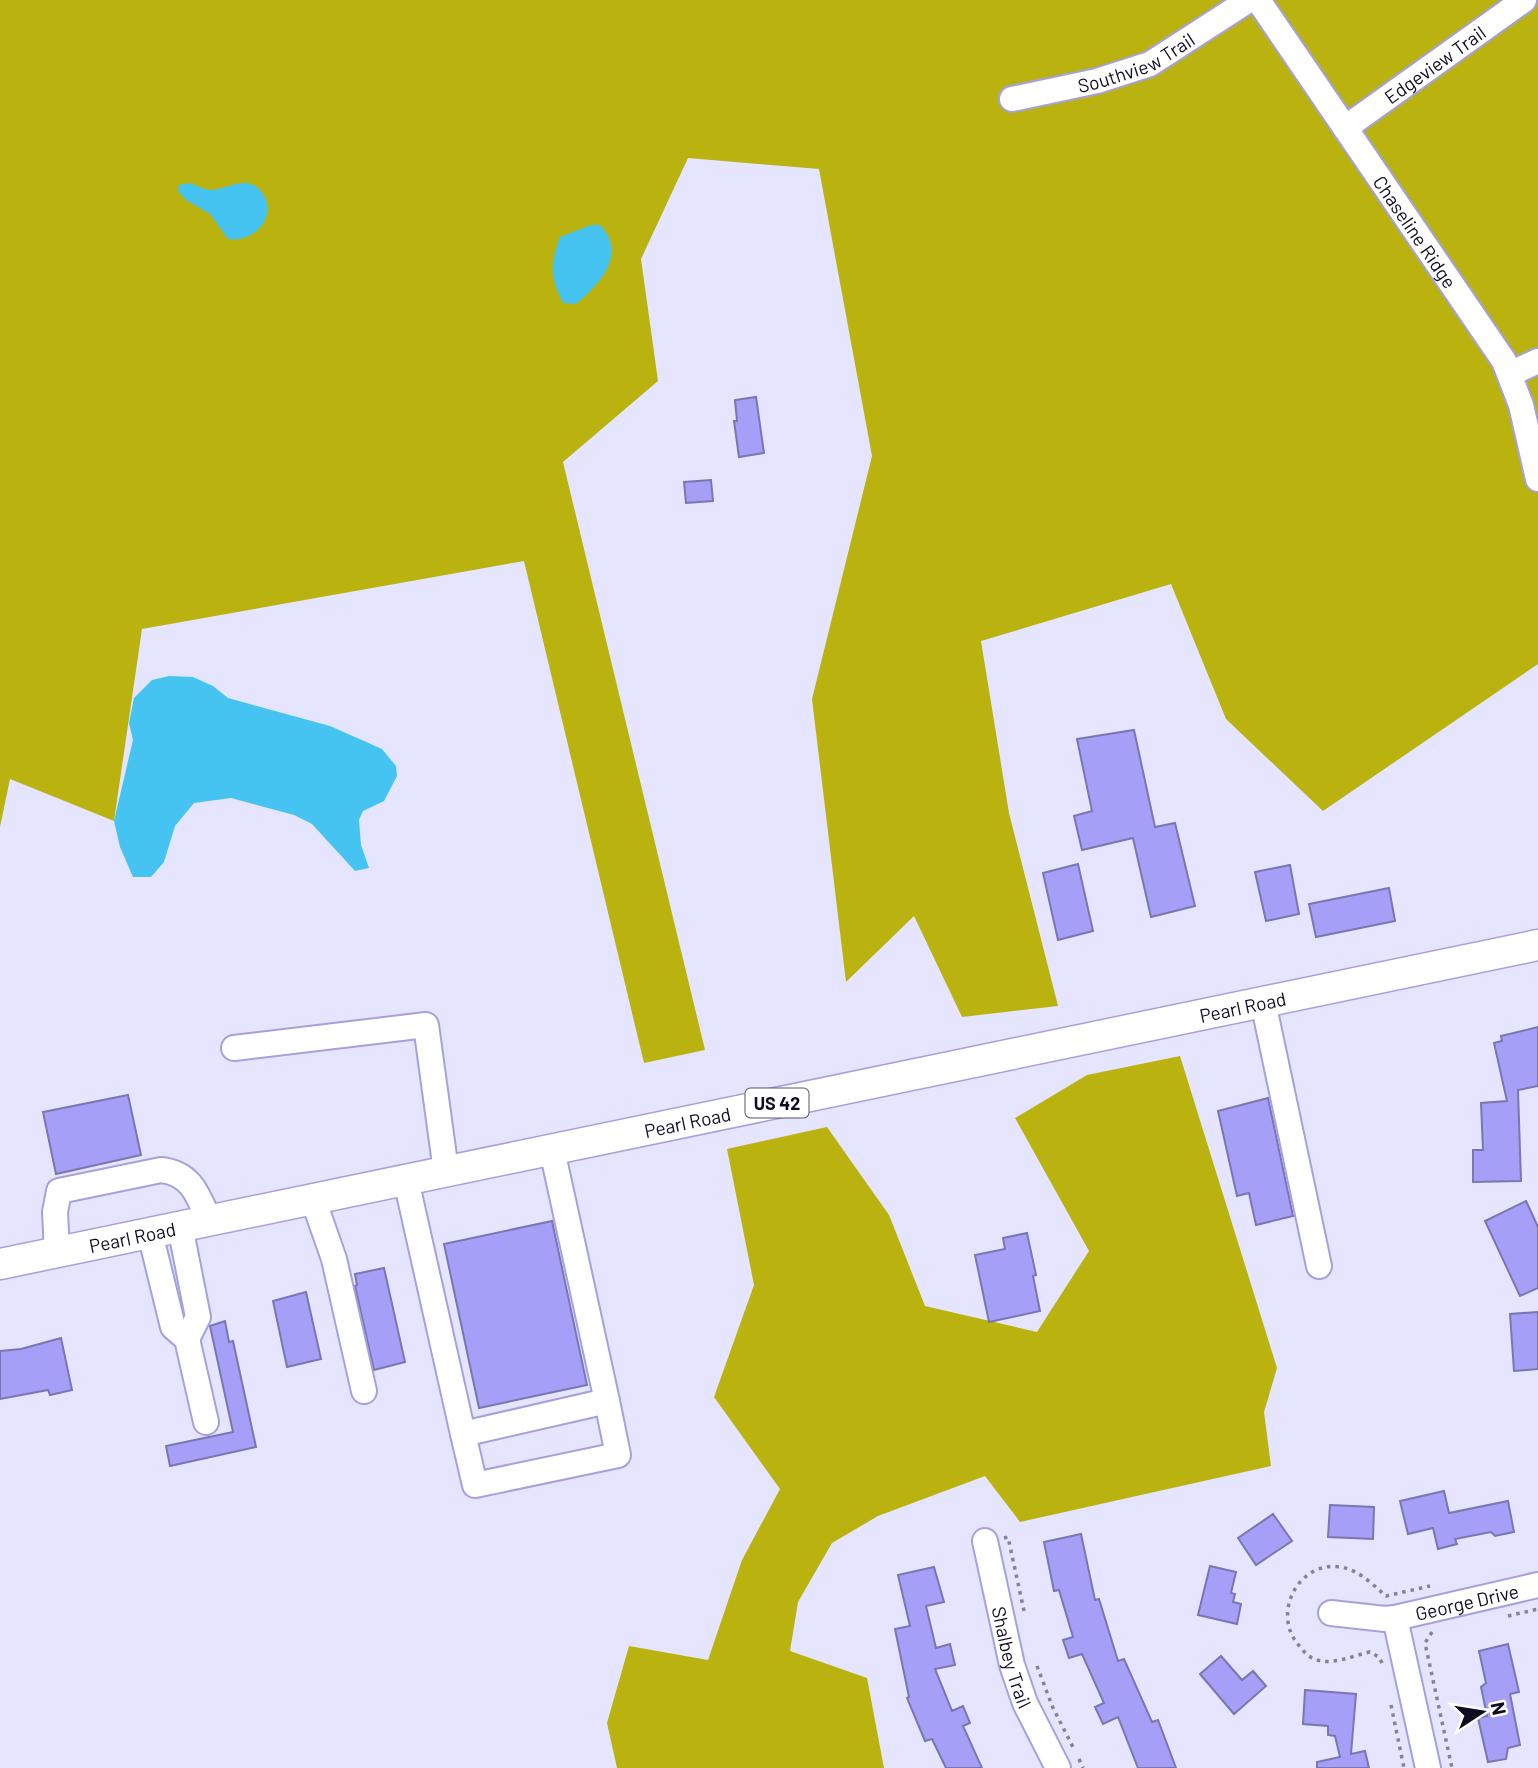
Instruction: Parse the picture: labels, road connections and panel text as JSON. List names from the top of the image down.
{
  "streets": {
    "main road": ["Pearl Road", "US 42"],
    "street": [
      "Southview Trail",
      "Edgeview Trail",
      "Chaseline Ridge",
      "George Drive",
      "Shalbey Trail"
    ]
  },
  "crossings": [
    ["Edgeview Trail", "Chaseline Ridge"]
  ],
  "north": "right"
}
